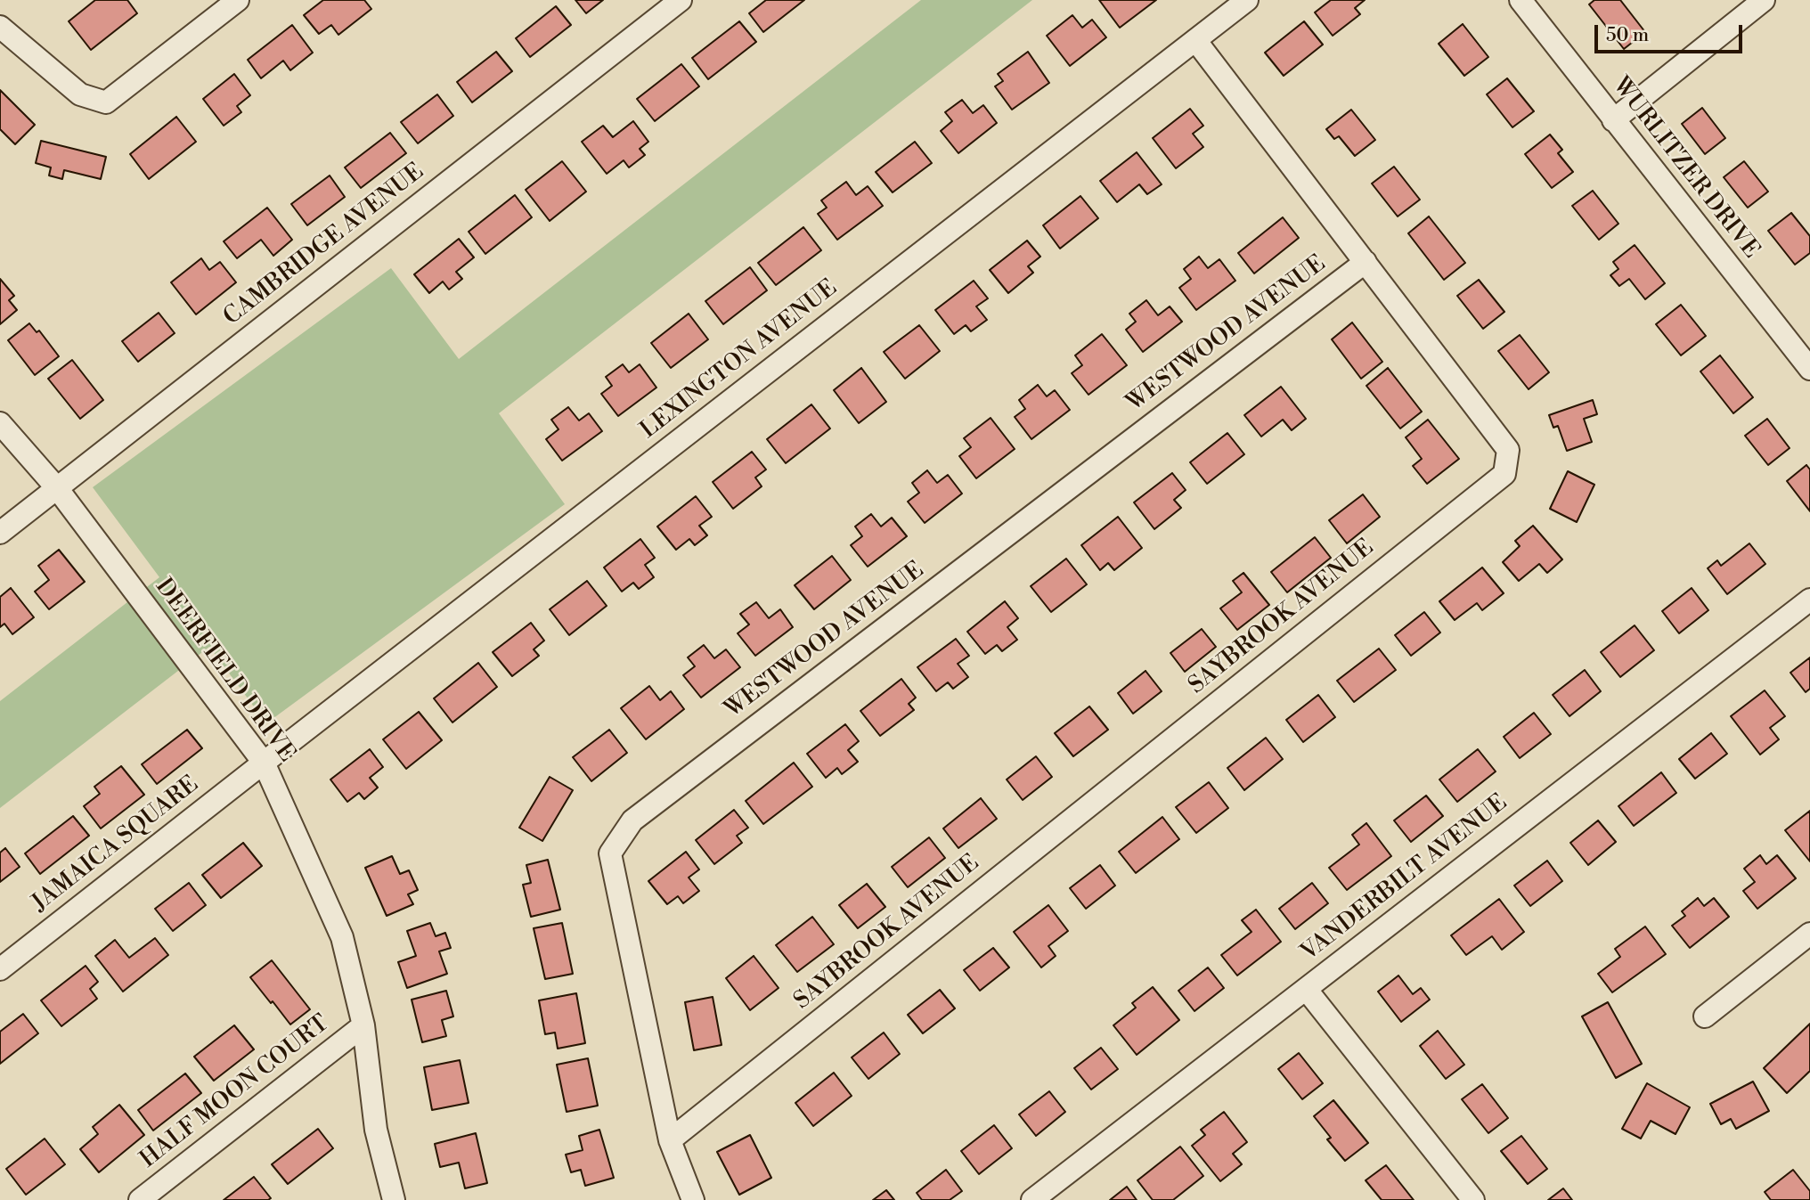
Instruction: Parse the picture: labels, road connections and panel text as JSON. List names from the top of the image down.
{
  "streets": {
    "street": [
      "WURLITZER DRIVE",
      "CAMBRIDGE AVENUE",
      "WESTWOOD AVENUE",
      "LEXINGTON AVENUE",
      "SAYBROOK AVENUE",
      "DEERFIELD DRIVE",
      "JAMAICA SQUARE",
      "VANDERBILT AVENUE",
      "HALF MOON COURT"
    ]
  },
  "crossings": [
    ["CAMBRIDGE AVENUE", "DEERFIELD DRIVE"],
    ["WESTWOOD AVENUE", "SAYBROOK AVENUE"],
    ["LEXINGTON AVENUE", "SAYBROOK AVENUE"],
    ["LEXINGTON AVENUE", "DEERFIELD DRIVE"],
    ["LEXINGTON AVENUE", "JAMAICA SQUARE"],
    ["DEERFIELD DRIVE", "JAMAICA SQUARE"],
    ["DEERFIELD DRIVE", "HALF MOON COURT"]
  ],
  "scale_bar": "50 m"
}
